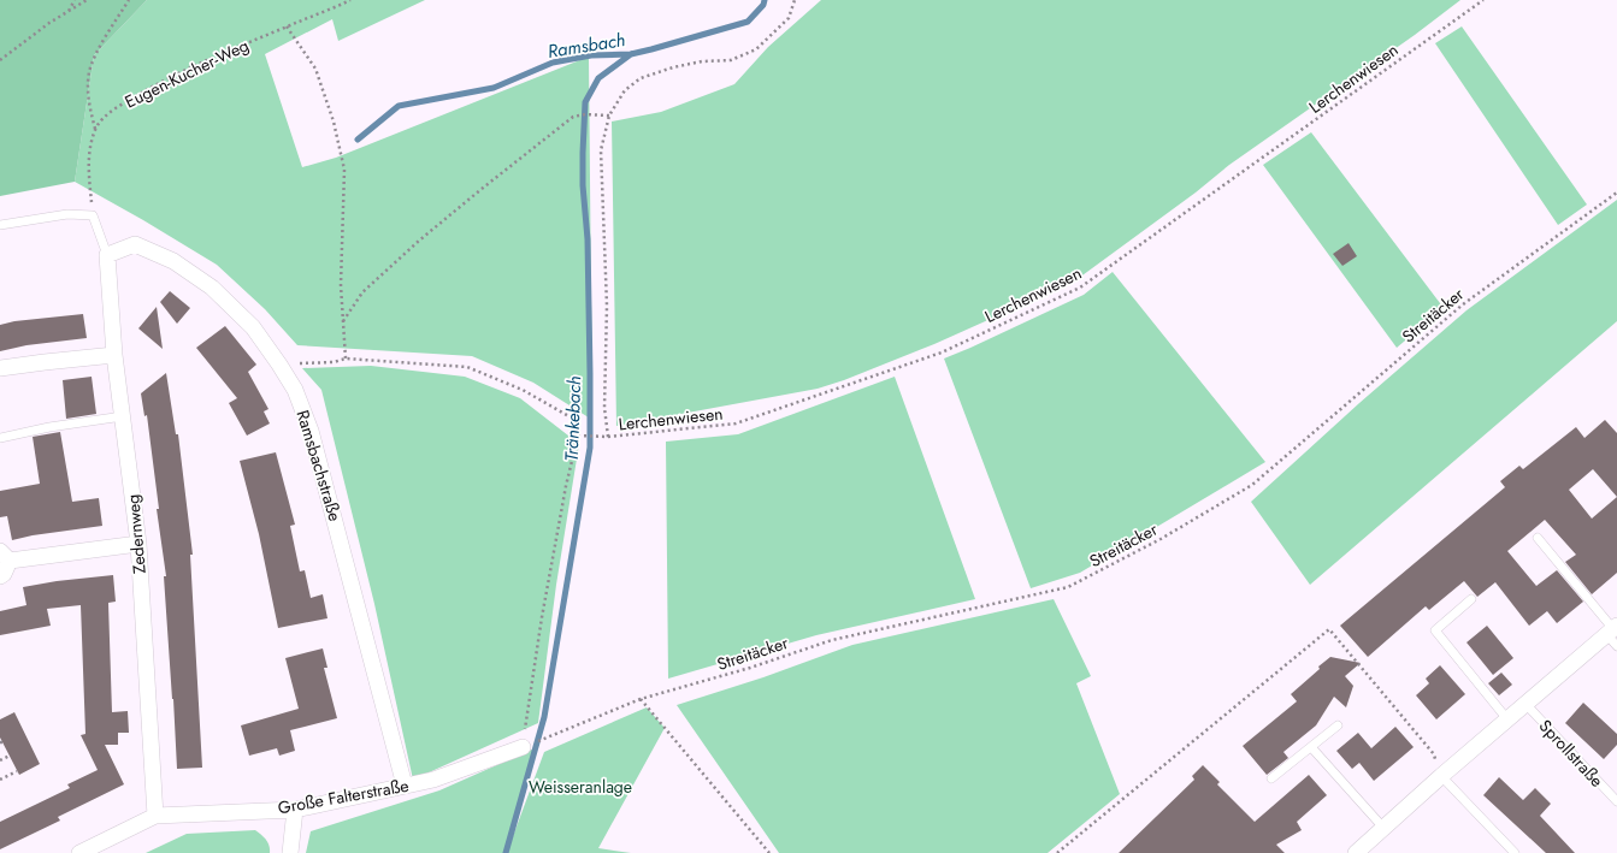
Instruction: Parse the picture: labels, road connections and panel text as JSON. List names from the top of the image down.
{
  "streets": {
    "street": [
      "Ramsbachstraße",
      "Zedernweg",
      "Sprollstraße",
      "Große Falterstraße"
    ],
    "path": ["Eugen-Kucher-Weg", "Lerchenwiesen", "Streitäcker"]
  },
  "crossings": [
    ["Ramsbachstraße", "Zedernweg"],
    ["Ramsbachstraße", "Große Falterstraße"],
    ["Zedernweg", "Große Falterstraße"]
  ],
  "water": ["Ramsbach", "Tränkebach"],
  "parks": ["Weisseranlage"]
}
